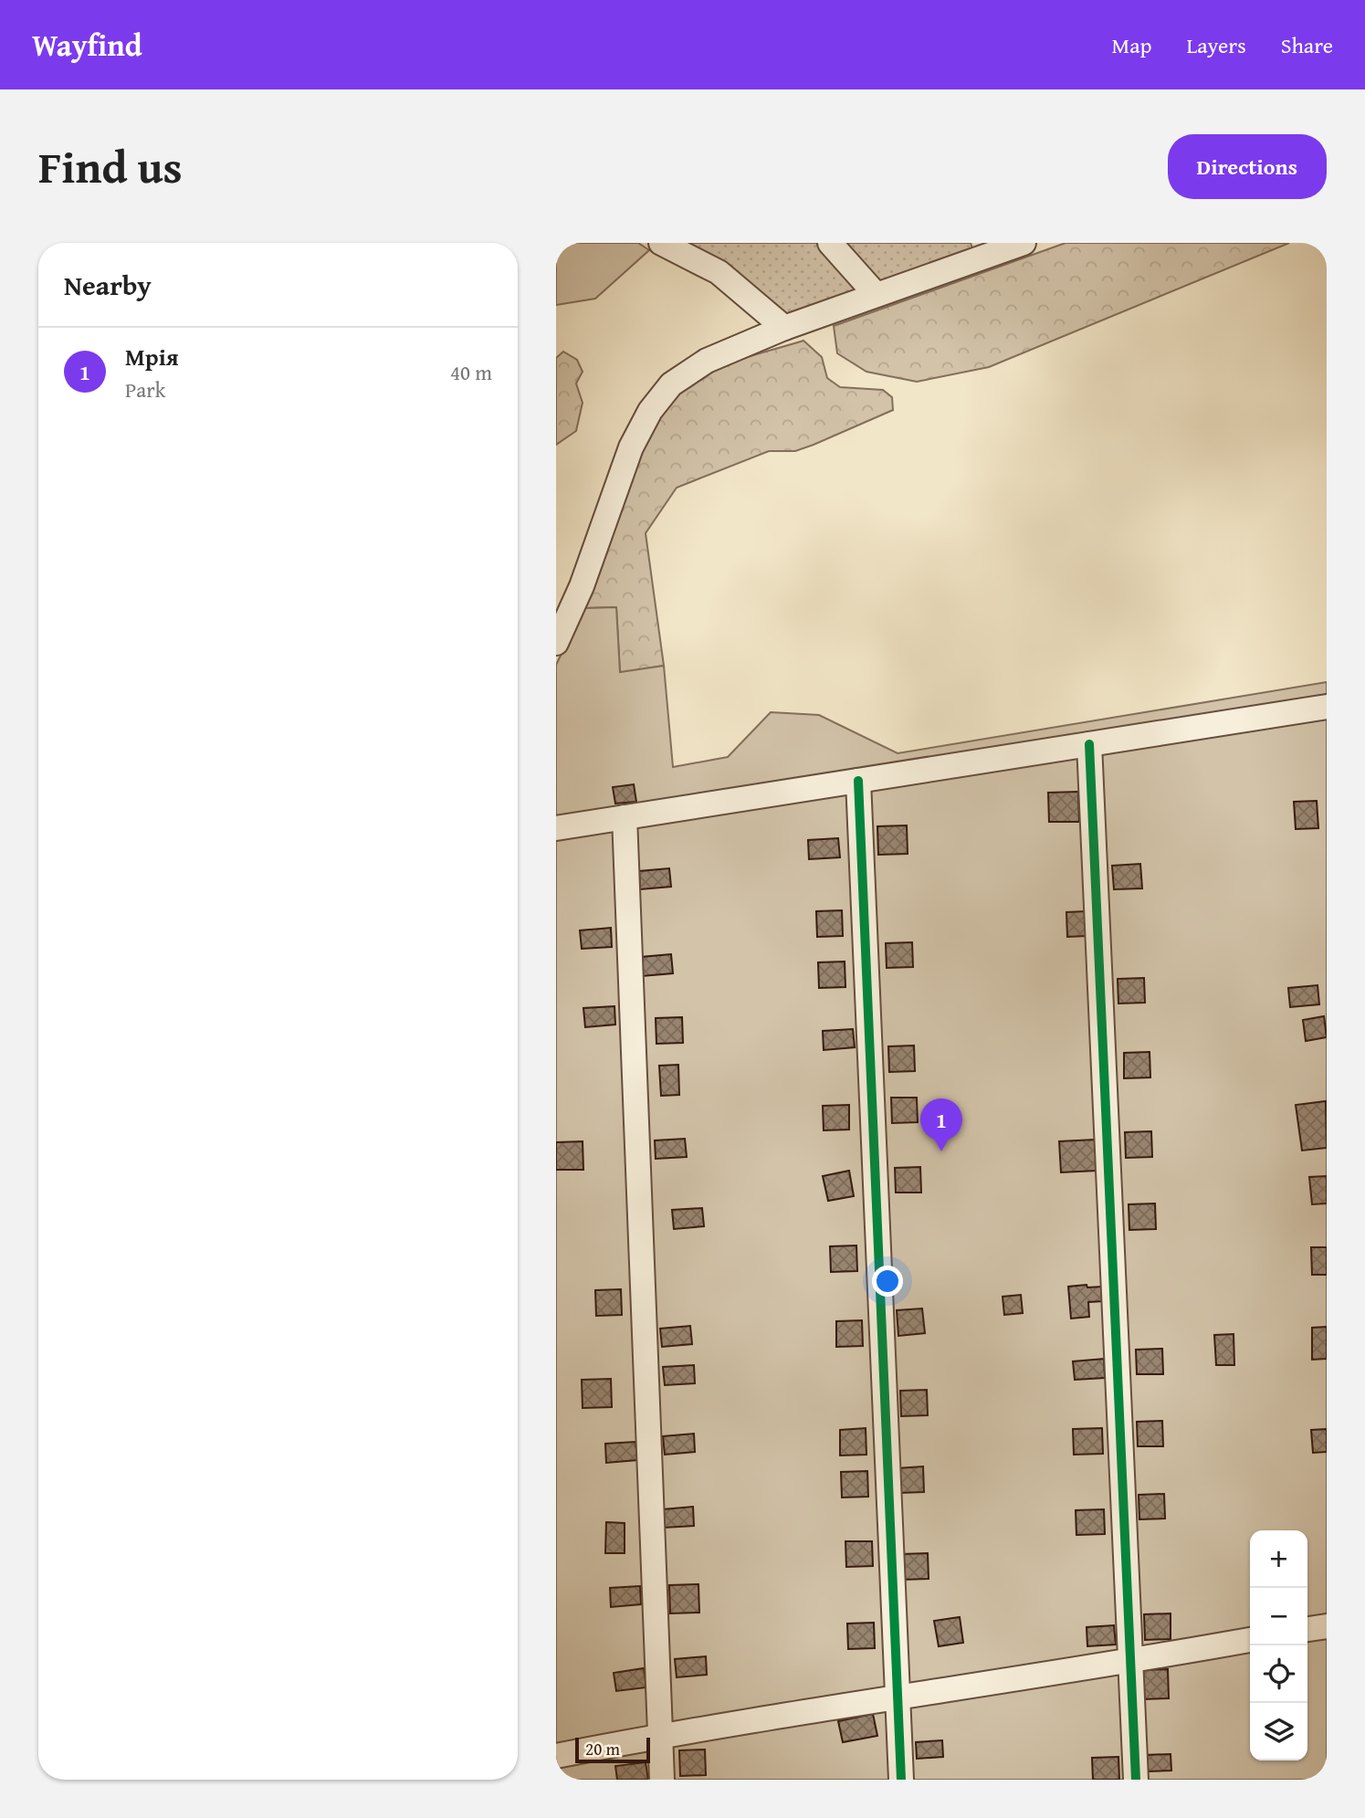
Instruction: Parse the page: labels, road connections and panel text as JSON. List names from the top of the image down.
{
  "scale_bar": "20 m",
  "page": {
    "header": "Wayfind",
    "nav": ["Map", "Layers", "Share"],
    "title": "Find us",
    "buttons": "Directions",
    "heading": "Nearby",
    "list": [
      {
        "mark": "1",
        "name": "Мрія",
        "note": "Park",
        "value": "40 m"
      }
    ],
    "pins": "1",
    "map_buttons": ["+", "−"],
    "scale": "20 m"
  }
}
